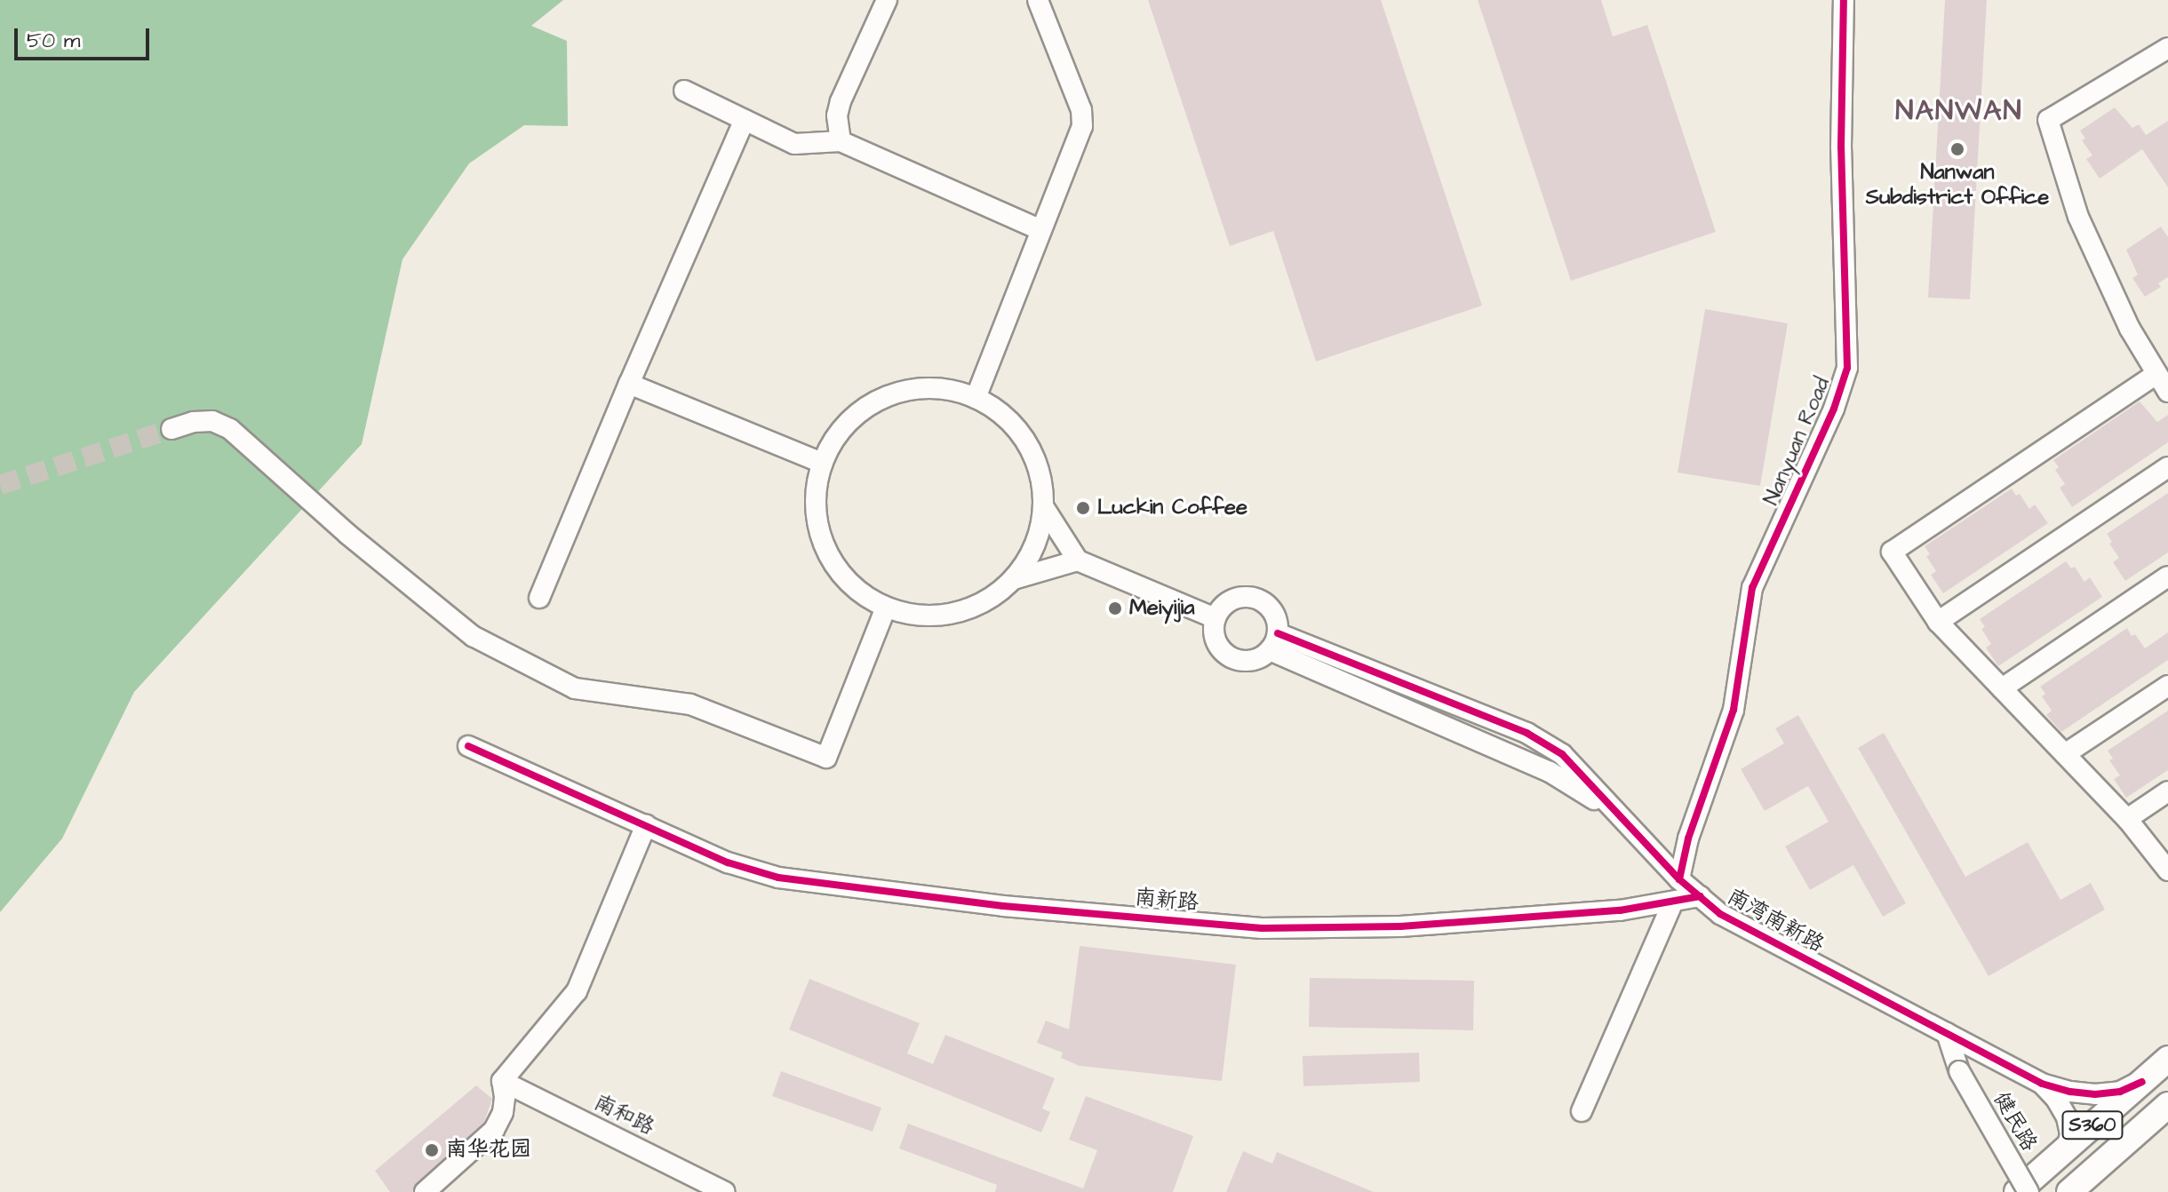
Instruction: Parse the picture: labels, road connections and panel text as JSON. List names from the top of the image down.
{
  "streets": {
    "main road": ["S360"],
    "street": [
      "Nanyuan Road",
      "南新路",
      "南湾南新路",
      "南和路",
      "健民路"
    ]
  },
  "crossings": [
    ["Nanyuan Road", "南湾南新路"],
    ["南新路", "南湾南新路"],
    ["南湾南新路", "健民路"],
    ["南湾南新路", "S360"]
  ],
  "districts": ["NANWAN"],
  "places": [
    "Nanwan Subdistrict Office",
    "Luckin Coffee",
    "Meiyijia",
    "南华花园"
  ],
  "scale_bar": "50 m"
}
